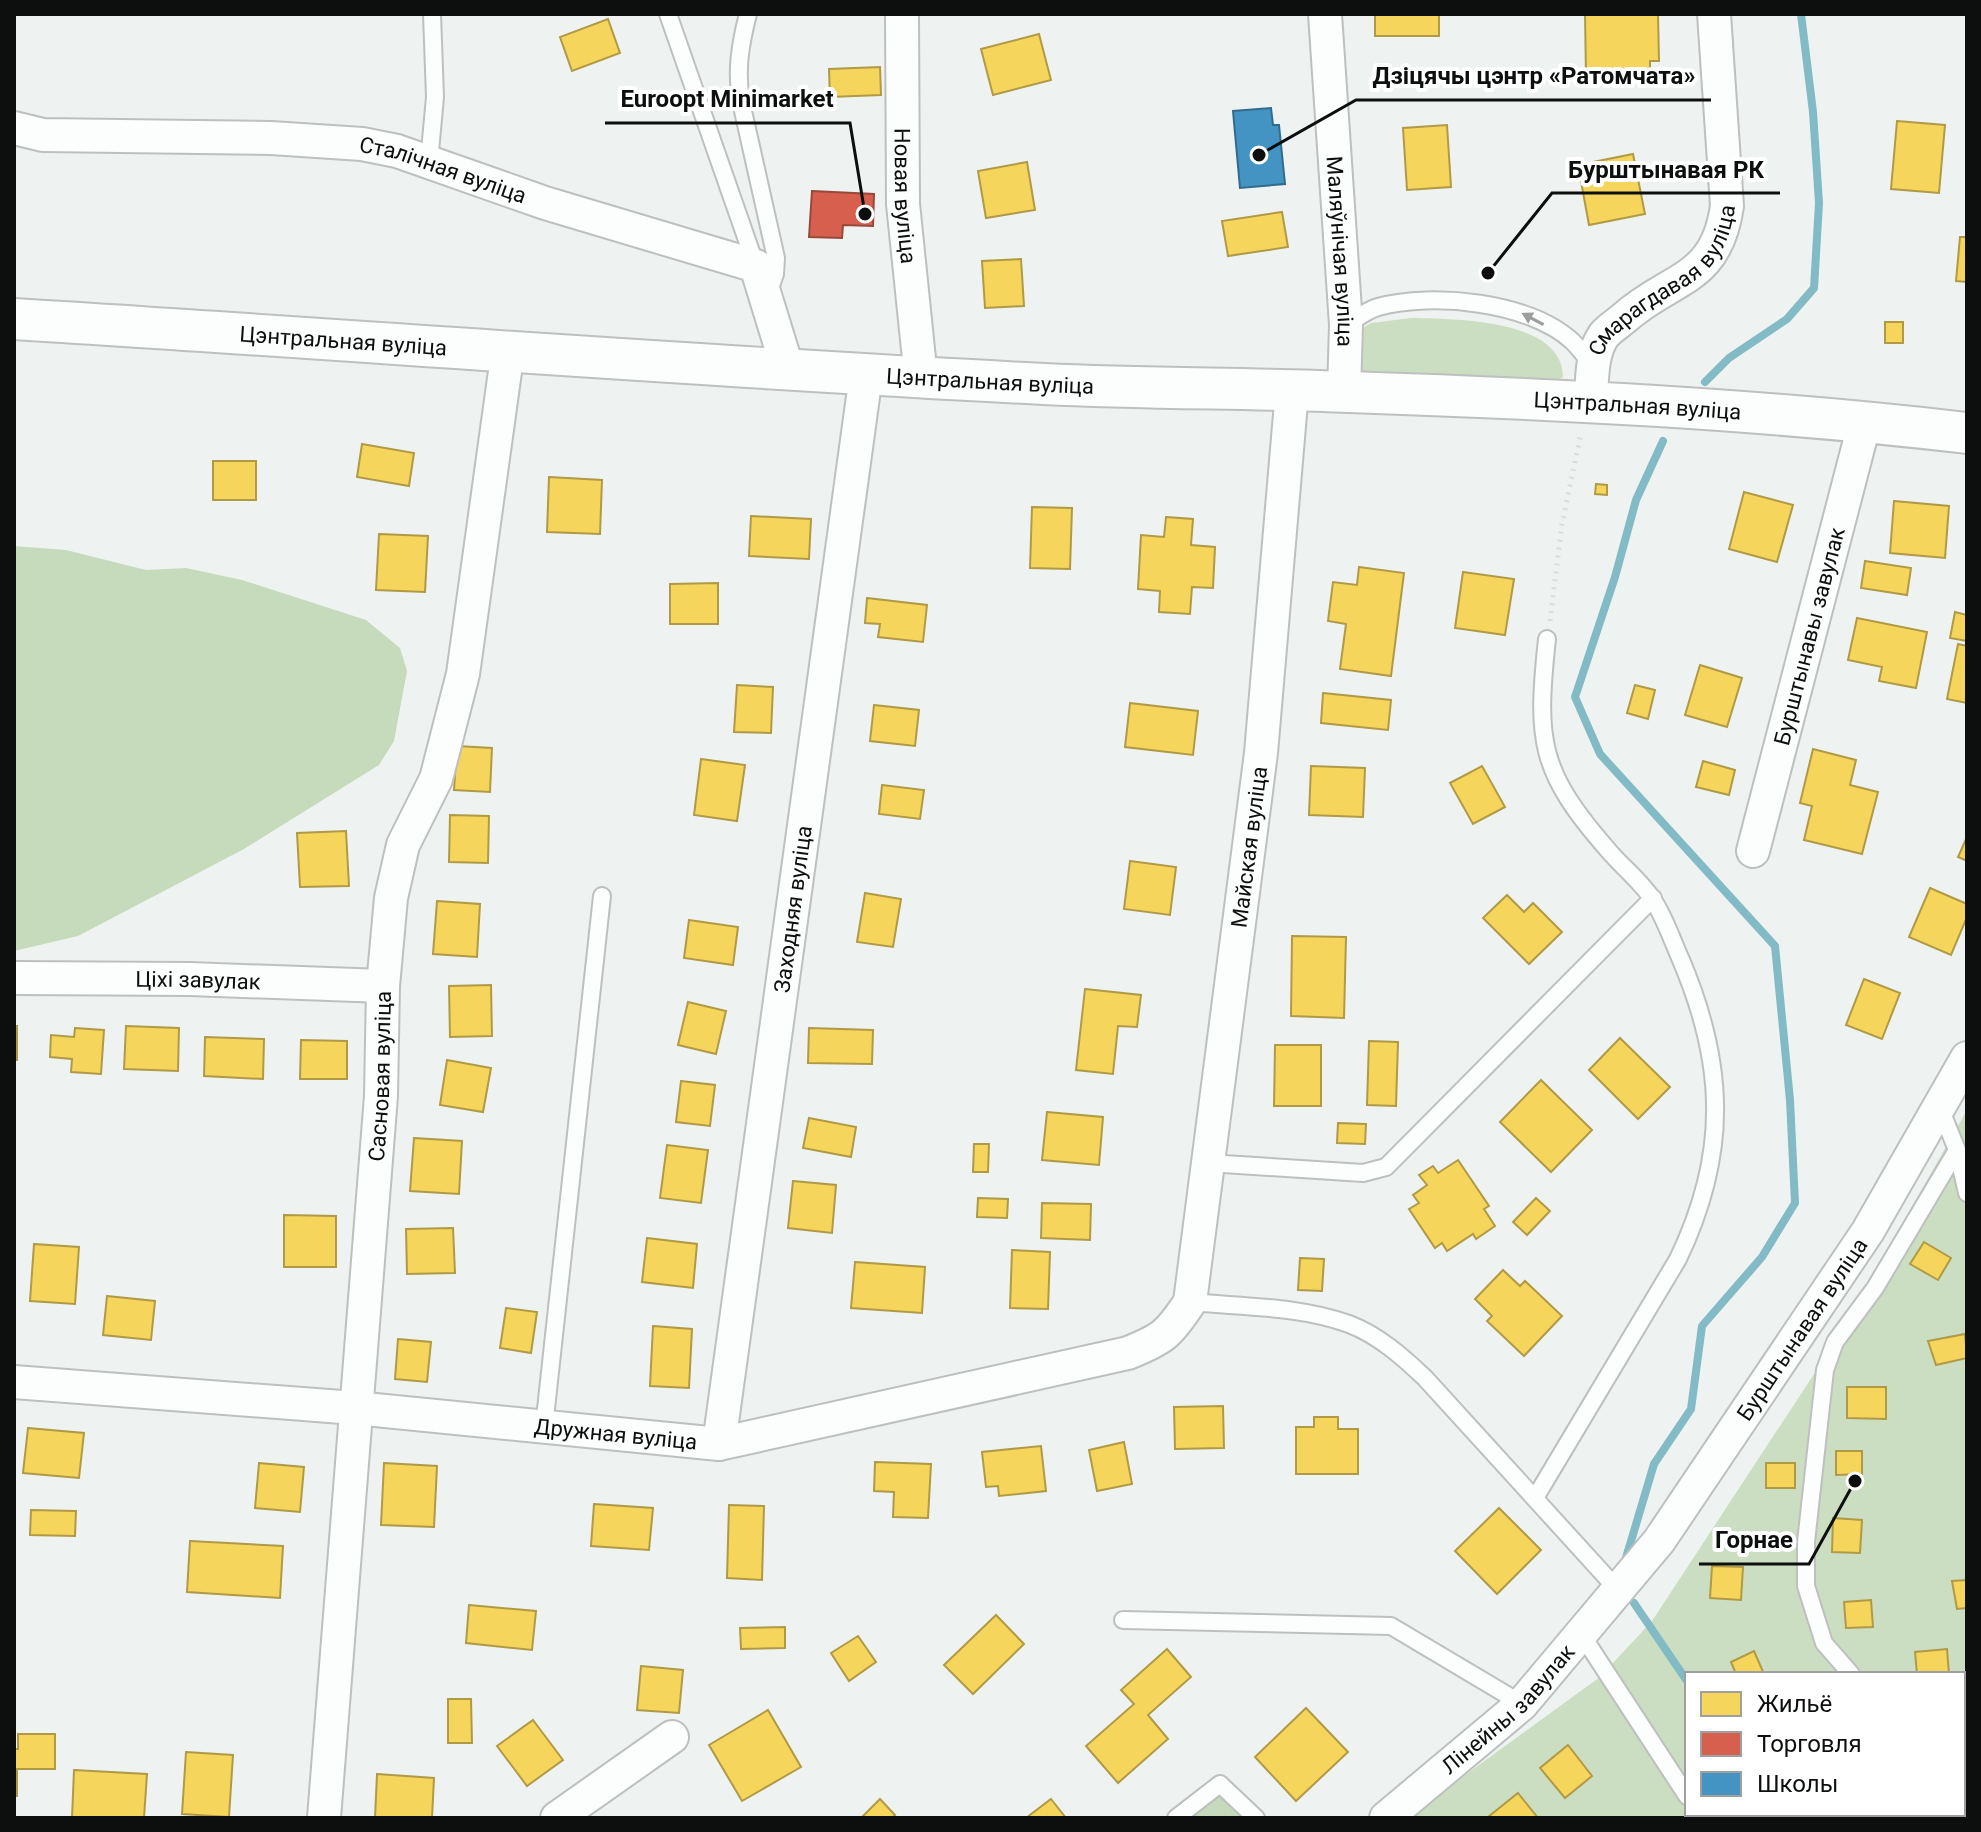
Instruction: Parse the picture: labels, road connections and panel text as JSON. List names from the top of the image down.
{
  "streets": {
    "street": [
      "Сталічная вуліца",
      "Новая вуліца",
      "Маляўнічая вуліца",
      "Смарагдавая вуліца",
      "Цэнтральная вуліца",
      "Бурштынавы завулак",
      "Майская вуліца",
      "Заходняя вуліца",
      "Ціхі завулак",
      "Сасновая вуліца",
      "Бурштынавая вуліца",
      "Дружная вуліца",
      "Лінейны завулак"
    ]
  },
  "crossings": [
    ["Новая вуліца", "Цэнтральная вуліца"],
    ["Маляўнічая вуліца", "Цэнтральная вуліца"],
    ["Смарагдавая вуліца", "Цэнтральная вуліца"],
    ["Цэнтральная вуліца", "Бурштынавы завулак"],
    ["Цэнтральная вуліца", "Майская вуліца"],
    ["Цэнтральная вуліца", "Заходняя вуліца"],
    ["Цэнтральная вуліца", "Сасновая вуліца"],
    ["Майская вуліца", "Дружная вуліца"],
    ["Заходняя вуліца", "Дружная вуліца"],
    ["Ціхі завулак", "Сасновая вуліца"],
    ["Сасновая вуліца", "Дружная вуліца"],
    ["Бурштынавая вуліца", "Лінейны завулак"]
  ],
  "places": [
    "Дзіцячы цэнтр «Ратомчата»",
    "Euroopt Minimarket",
    "Бурштынавая РК",
    "Горнае"
  ],
  "legend": ["Жильё", "Торговля", "Школы"]
}
